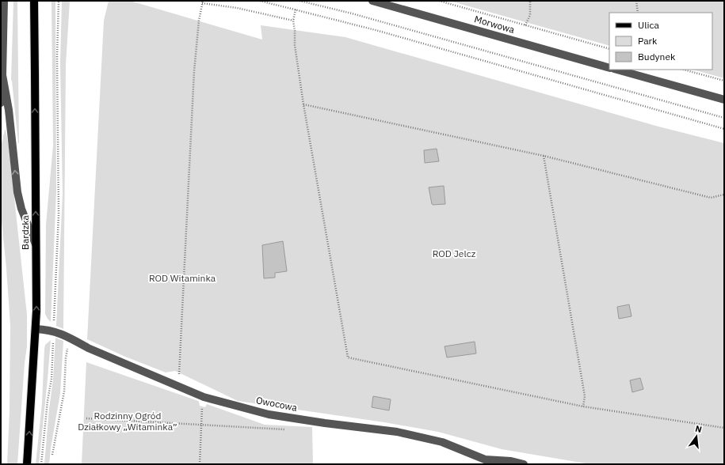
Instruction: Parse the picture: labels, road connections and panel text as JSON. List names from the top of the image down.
{
  "streets": {
    "main road": ["Bardzka"],
    "street": ["Morwowa", "Owocowa"]
  },
  "crossings": [
    ["Bardzka", "Owocowa"]
  ],
  "one_way": ["Bardzka"],
  "parks": ["ROD Jelcz", "ROD Witaminka", "Rodzinny Ogród Działkowy „Witaminka”"],
  "legend": ["Ulica", "Park", "Budynek"],
  "north": "top"
}
